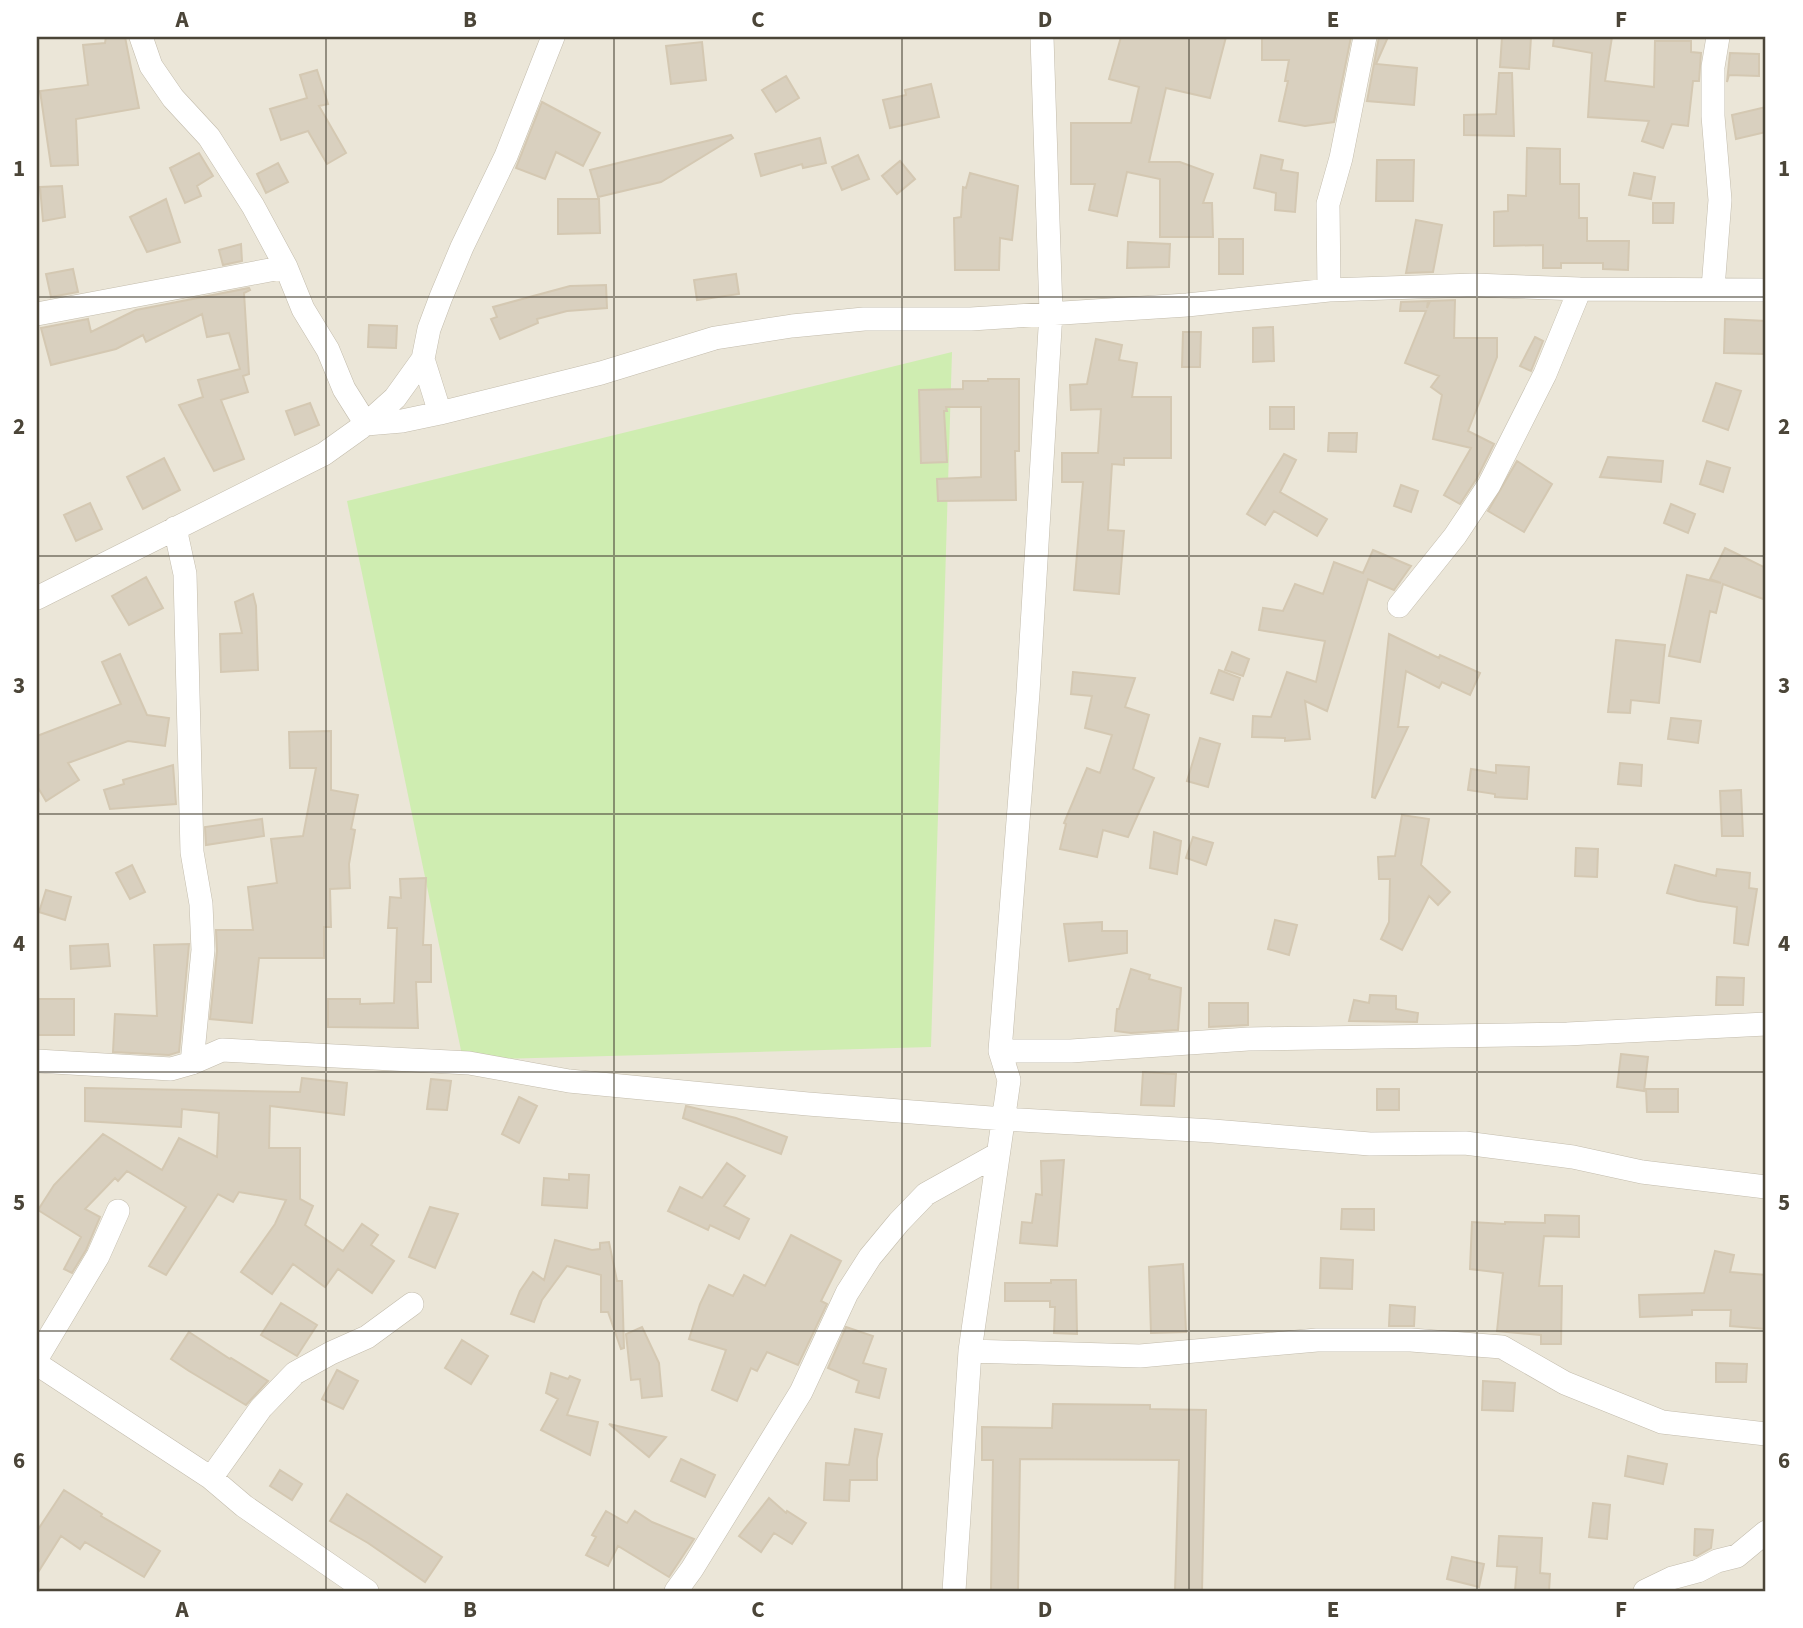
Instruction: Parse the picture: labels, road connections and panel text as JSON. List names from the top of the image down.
{
  "grid": {
    "columns": [
      "A",
      "B",
      "C",
      "D",
      "E",
      "F"
    ],
    "rows": [
      "1",
      "2",
      "3",
      "4",
      "5",
      "6"
    ]
  }
}
